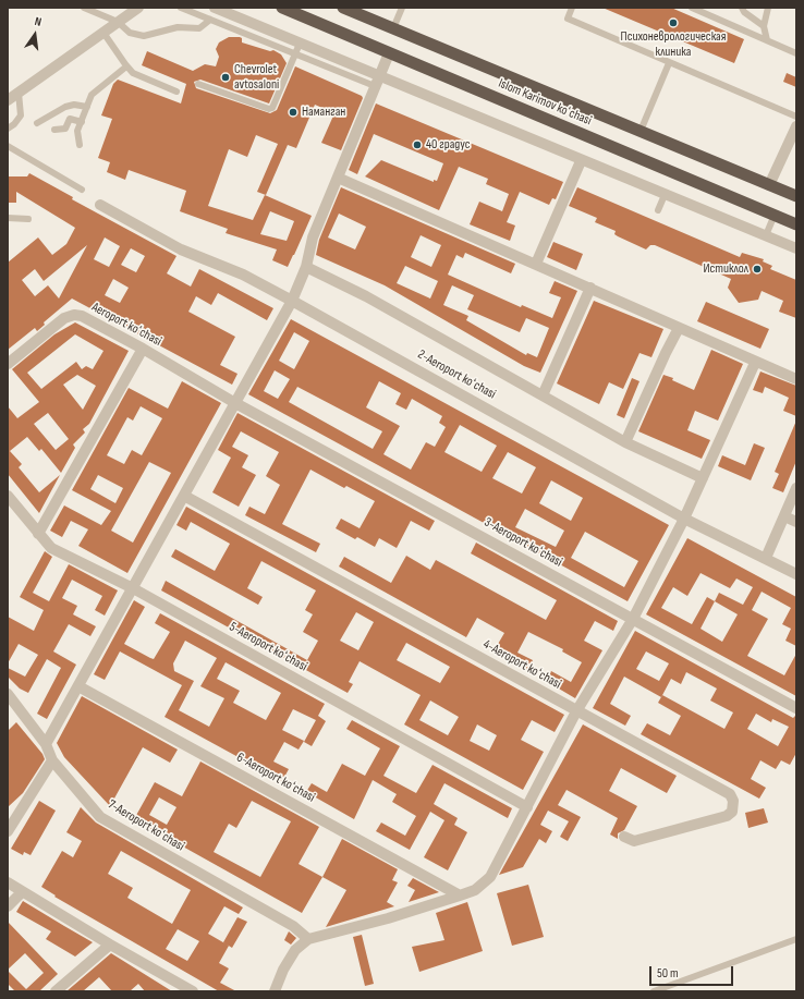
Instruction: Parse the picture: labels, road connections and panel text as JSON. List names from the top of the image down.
{
  "streets": {
    "highway": ["Islom Karimov koʻchasi"],
    "street": [
      "Aeroport koʻchasi",
      "2-Aeroport koʻchasi",
      "3-Aeroport koʻchasi",
      "5-Aeroport koʻchasi",
      "4-Aeroport koʻchasi",
      "6-Aeroport koʻchasi",
      "7-Aeroport koʻchasi"
    ]
  },
  "crossings": [
    ["Aeroport koʻchasi", "3-Aeroport koʻchasi"]
  ],
  "places": [
    "Психоневрологическая клиника",
    "Chevrolet avtosaloni",
    "Наманган",
    "40 градус",
    "Истиклол"
  ],
  "scale_bar": "50 m",
  "north": "top"
}
